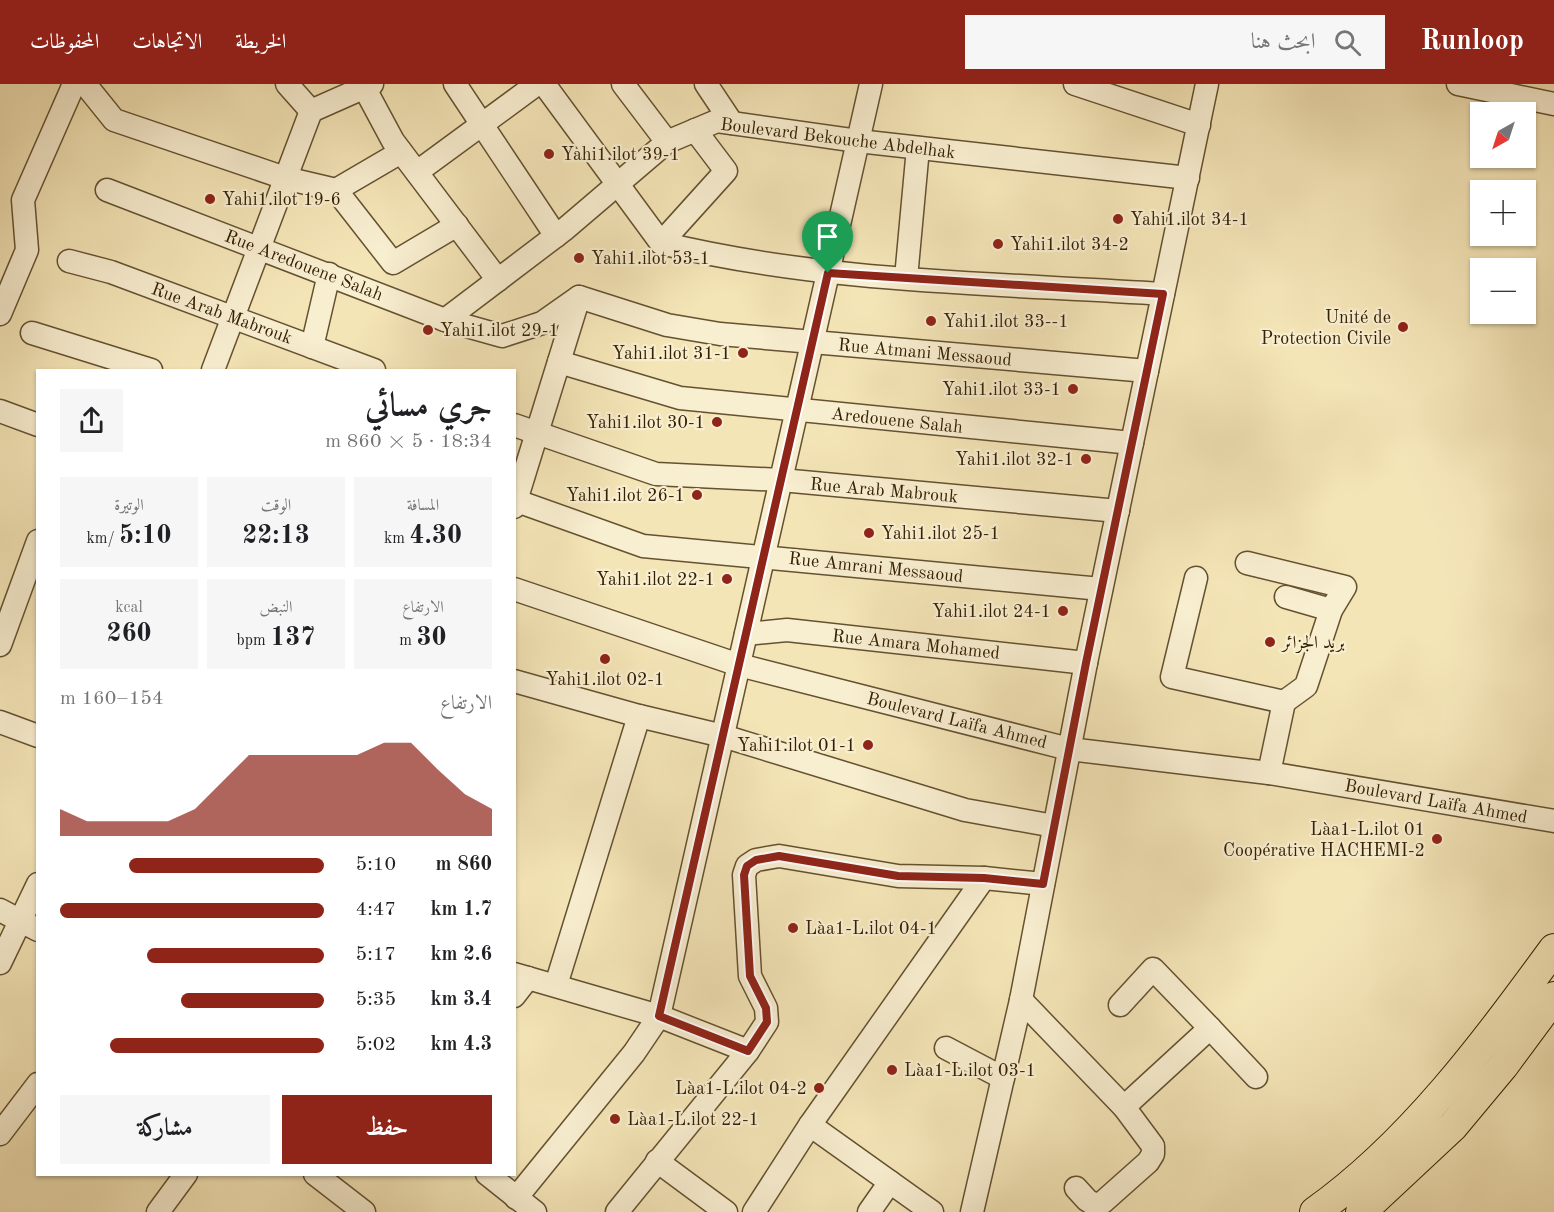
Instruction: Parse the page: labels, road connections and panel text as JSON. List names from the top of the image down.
{
  "streets": {
    "street": [
      "Boulevard Bekouche Abdelhak",
      "Rue Aredouene Salah",
      "Rue Arab Mabrouk",
      "Rue Atmani Messaoud",
      "Aredouene Salah",
      "Rue Amrani Messaoud",
      "Rue Amara Mohamed",
      "Boulevard Laïfa Ahmed"
    ]
  },
  "crossings": [
    ["Boulevard Bekouche Abdelhak", "Rue Aredouene Salah"],
    ["Rue Aredouene Salah", "Rue Atmani Messaoud"]
  ],
  "places": [
    "Yahi1.ilot 39-1",
    "Yahi1.ilot 19-6",
    "Yahi1.ilot 34-1",
    "Yahi1.ilot 34-2",
    "Yahi1.ilot 53-1",
    "Yahi1.ilot 33--1",
    "Unité de Protection Civile",
    "Yahi1.ilot 29-1",
    "Yahi1.ilot 31-1",
    "Yahi1.ilot 33-1",
    "Yahi1.ilot 30-1",
    "Yahi1.ilot 32-1",
    "Yahi1.ilot 26-1",
    "Yahi1.ilot 25-1",
    "Yahi1.ilot 22-1",
    "Yahi1.ilot 24-1",
    "بريد الجزائر",
    "Yahi1.ilot 02-1",
    "Yahi1.ilot 01-1",
    "Làa1-L.ilot 01 Coopérative HACHEMI-2",
    "Làa1-L.ilot 04-1",
    "Làa1-L.ilot 03-1",
    "Làa1-L.ilot 04-2",
    "Làa1-L.ilot 22-1"
  ],
  "north": "bottom left",
  "page": {
    "header": "Runloop",
    "search": "ابحث هنا",
    "nav": ["الخريطة", "الاتجاهات", "المحفوظات"],
    "map_buttons": ["+", "−"],
    "heading": ["جري مسائي", "18:34 · 5 × 860 m"],
    "stats": [
      ["المسافة", "4.30 km"],
      ["الوقت", "22:13"],
      ["الوتيرة", "5:10 /km"],
      ["الارتفاع", "30 m"],
      ["النبض", "137 bpm"],
      ["kcal", "260"]
    ],
    "chart": ["الارتفاع", "154–160 m"],
    "list": [
      {
        "name": "860 m",
        "note": "5:10"
      },
      {
        "name": "1.7 km",
        "note": "4:47"
      },
      {
        "name": "2.6 km",
        "note": "5:17"
      },
      {
        "name": "3.4 km",
        "note": "5:35"
      },
      {
        "name": "4.3 km",
        "note": "5:02"
      }
    ],
    "buttons": ["حفظ", "مشاركة"]
  }
}
